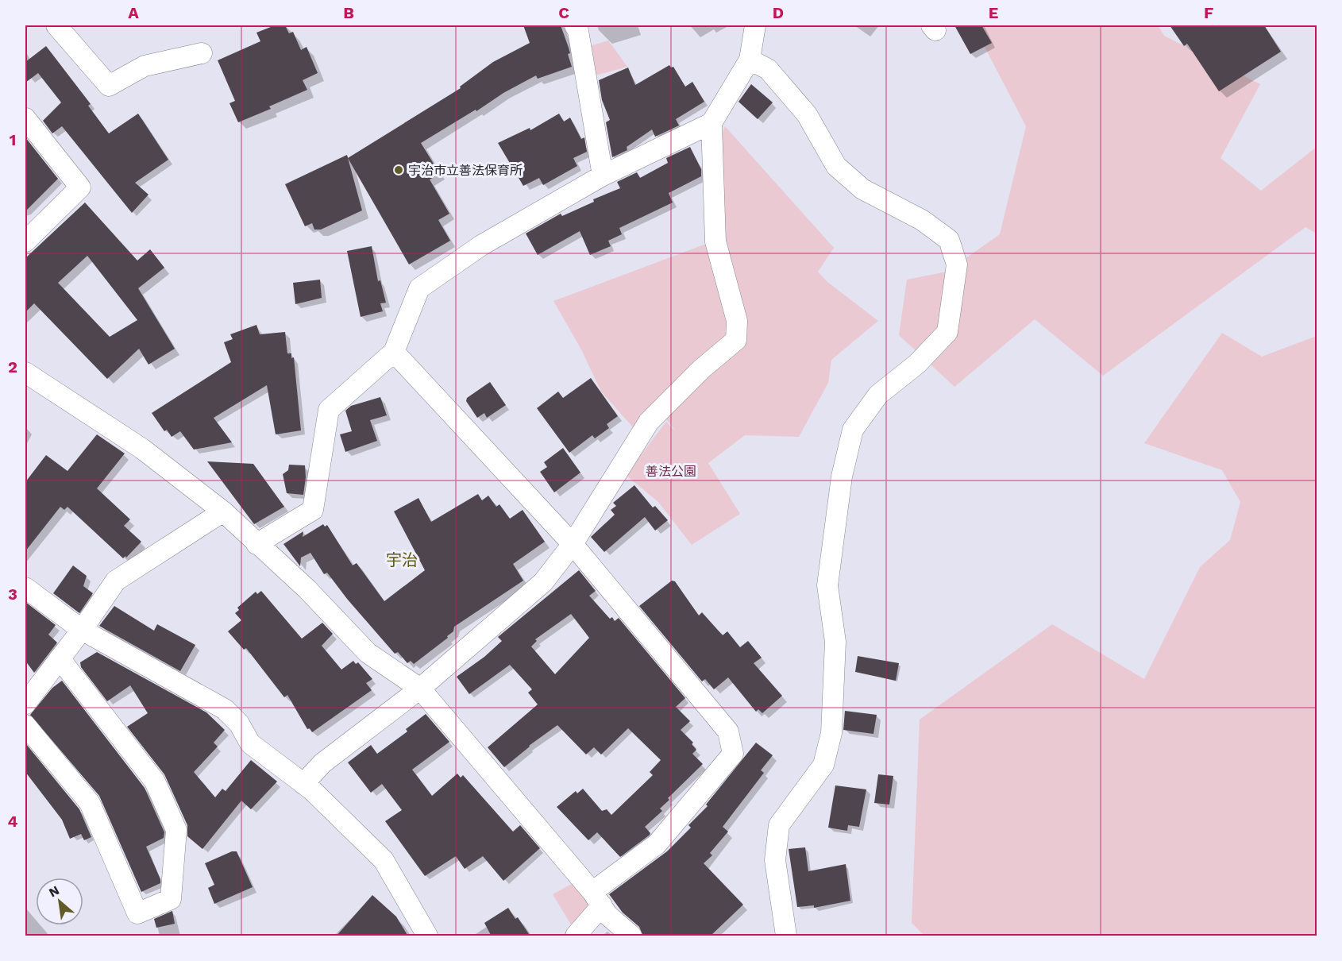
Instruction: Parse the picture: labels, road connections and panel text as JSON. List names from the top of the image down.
{
  "districts": ["宇治"],
  "parks": ["善法公園"],
  "places": ["宇治市立善法保育所"],
  "north": "top left",
  "grid": {
    "columns": [
      "A",
      "B",
      "C",
      "D",
      "E",
      "F"
    ],
    "rows": [
      "1",
      "2",
      "3",
      "4"
    ]
  }
}
